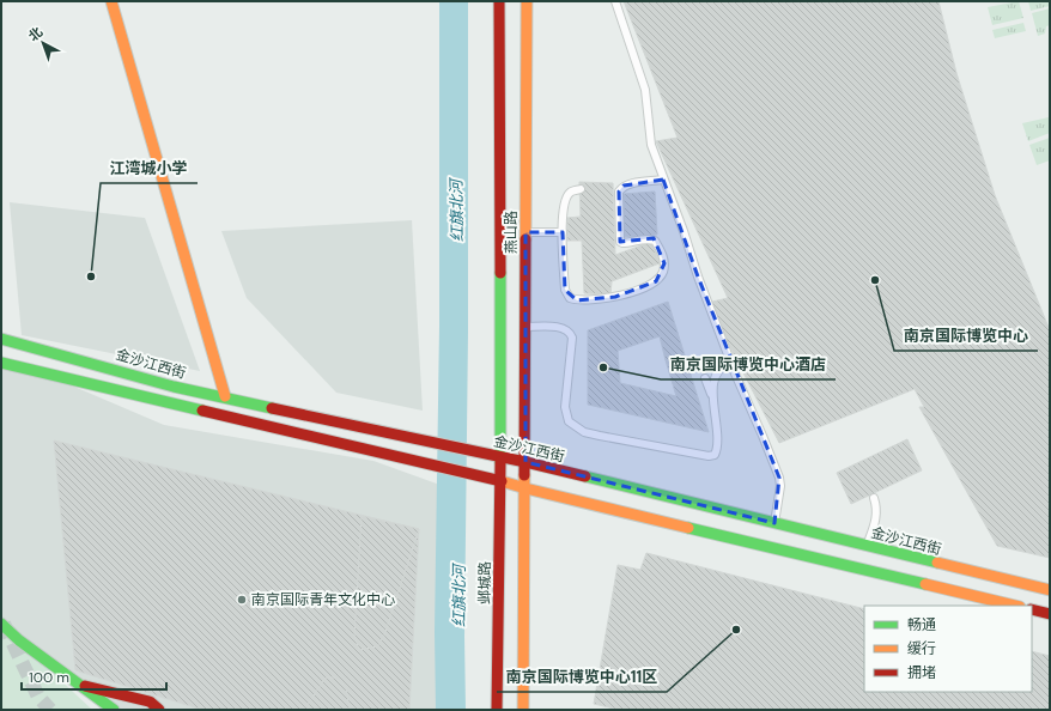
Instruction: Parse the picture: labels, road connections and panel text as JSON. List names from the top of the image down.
{
  "streets": {
    "street": ["燕山路", "金沙江西街", "邺城路"]
  },
  "crossings": [
    ["燕山路", "金沙江西街"],
    ["燕山路", "邺城路"],
    ["金沙江西街", "邺城路"]
  ],
  "water": ["红旗北河"],
  "places": [
    "江湾城小学",
    "南京国际博览中心",
    "南京国际博览中心酒店",
    "南京国际青年文化中心",
    "南京国际博览中心11区"
  ],
  "legend": ["畅通", "缓行", "拥堵"],
  "scale_bar": "100 m",
  "north": "top left"
}
